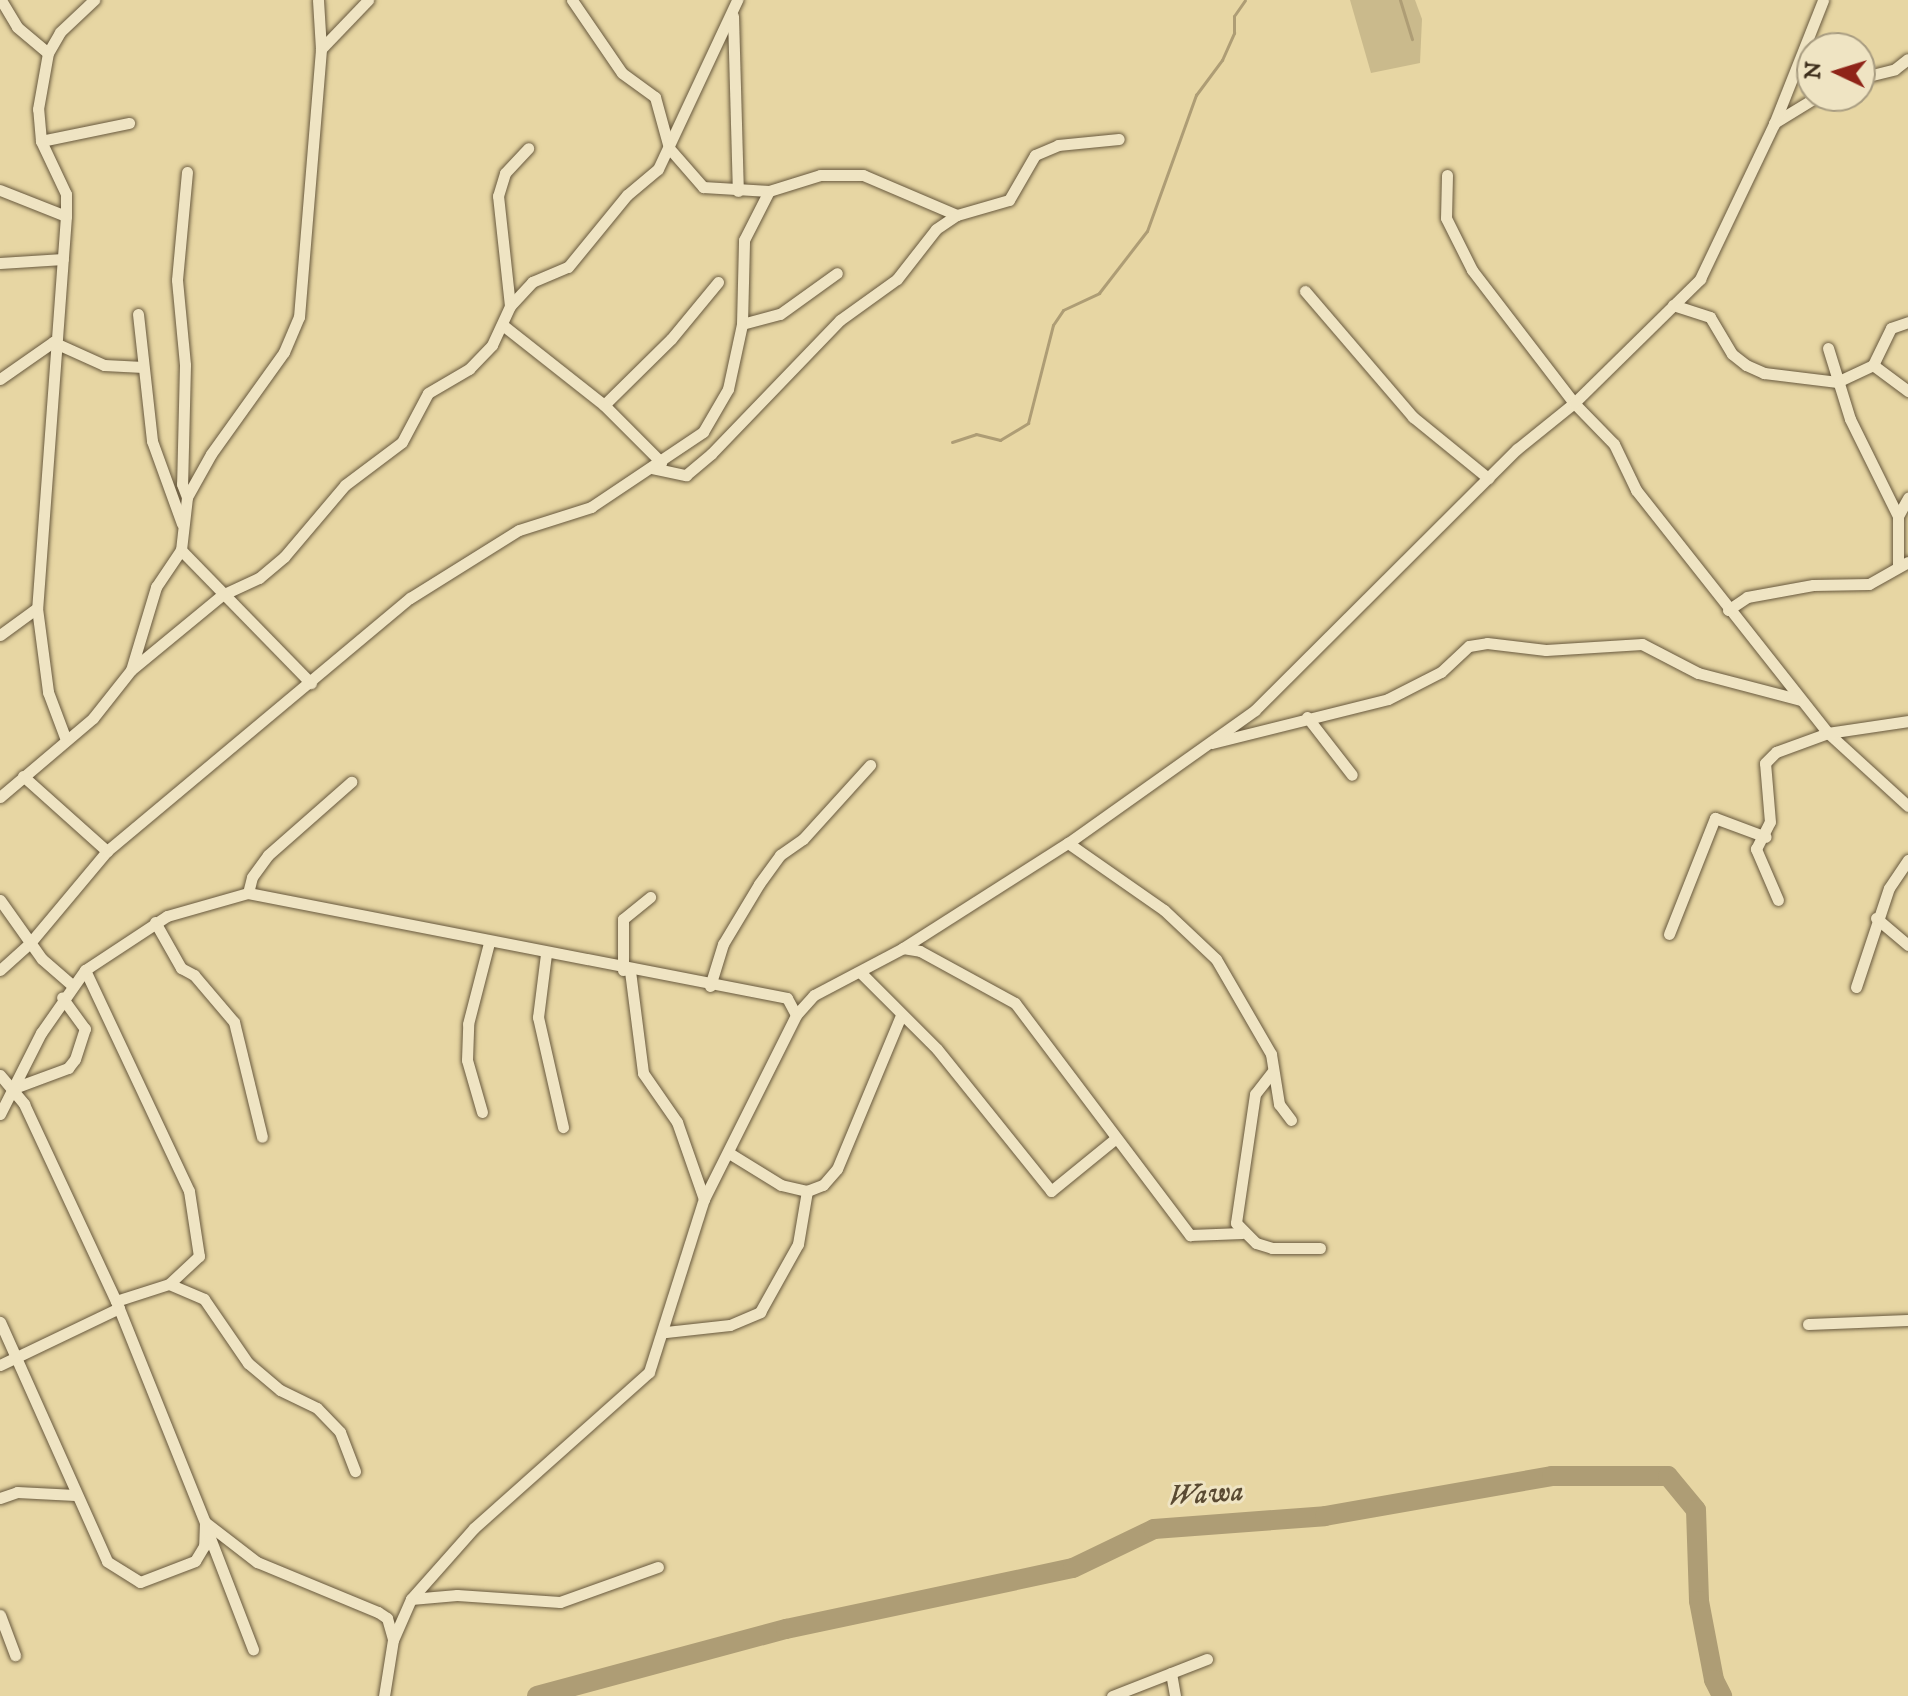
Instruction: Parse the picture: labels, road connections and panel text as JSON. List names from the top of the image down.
{
  "water": ["Wawa"],
  "north": "left"
}
